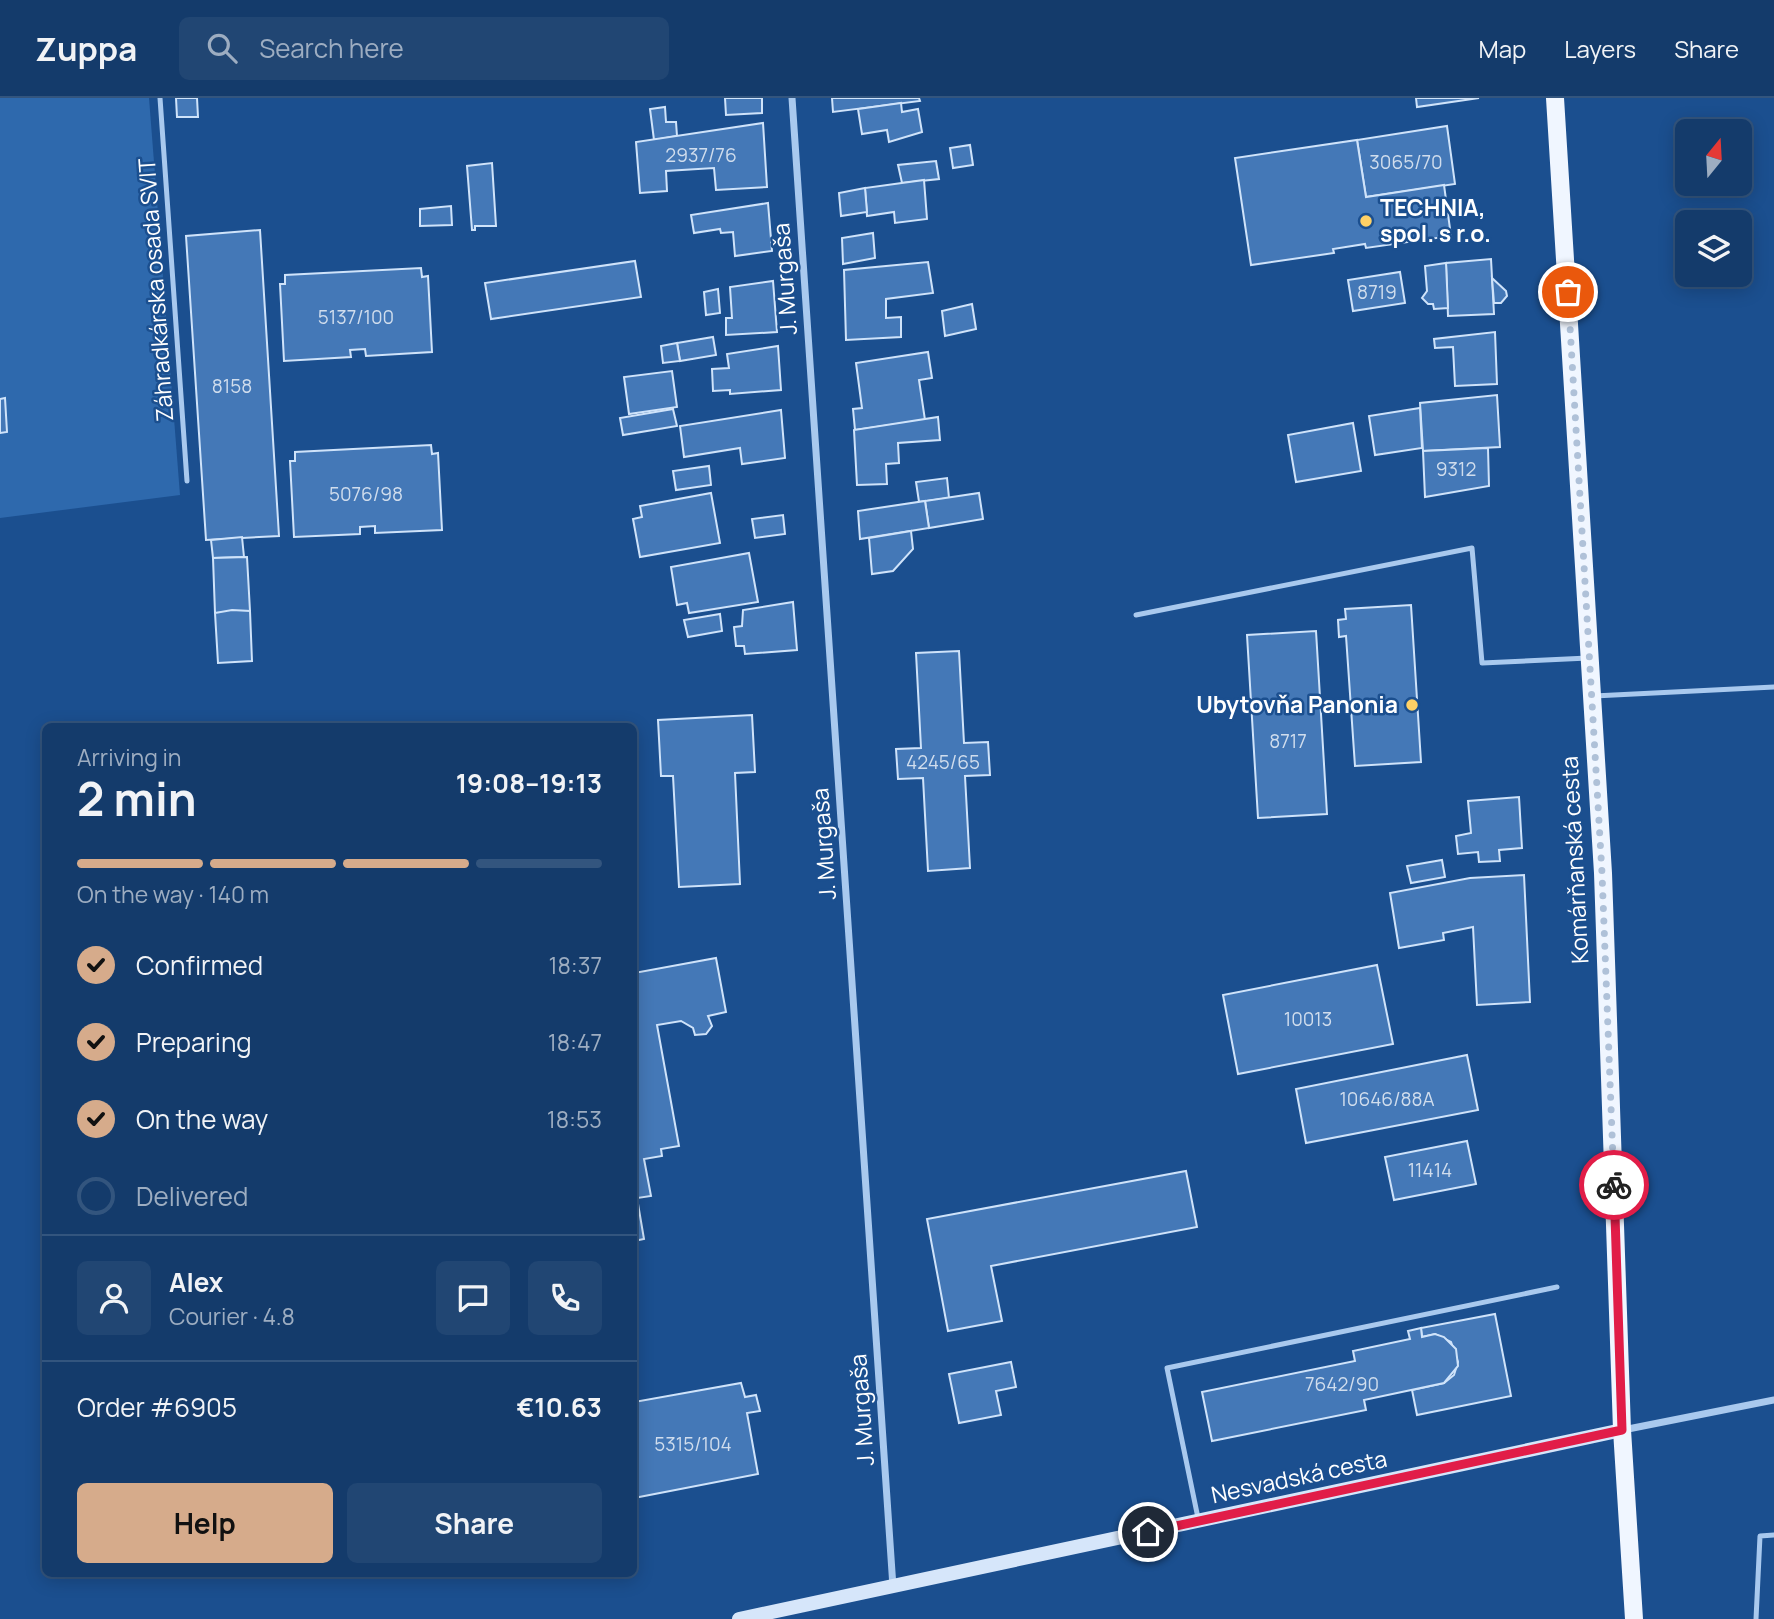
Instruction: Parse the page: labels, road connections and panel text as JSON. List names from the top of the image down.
{
  "streets": {
    "main road": ["Komárňanská cesta"],
    "street": ["J. Murgaša", "Nesvadská cesta"],
    "lane": ["Záhradkárska osada SVIT"]
  },
  "crossings": [
    ["J. Murgaša", "Nesvadská cesta"],
    ["Komárňanská cesta", "Nesvadská cesta"]
  ],
  "places": ["TECHNIA, spol. s r.o.", "Ubytovňa Panonia"],
  "house_numbers": [
    "2937/76",
    "3065/70",
    "8719",
    "5137/100",
    "8158",
    "9312",
    "5076/98",
    "8717",
    "4245/65",
    "10013",
    "10646/88A",
    "11414",
    "7642/90",
    "5315/104"
  ],
  "north": "top",
  "page": {
    "header": "Zuppa",
    "search": "Search here",
    "nav": ["Map", "Layers", "Share"],
    "heading": ["2 min", "Arriving in", "19:08–19:13"],
    "panel": [
      "Alex",
      "Courier · 4.8",
      "Order #6905",
      "€10.63"
    ],
    "bar": "On the way · 140 m",
    "list": [
      ["Confirmed", "18:37"],
      ["Preparing", "18:47"],
      ["On the way", "18:53"],
      "Delivered"
    ],
    "buttons": ["Help", "Share"]
  }
}
